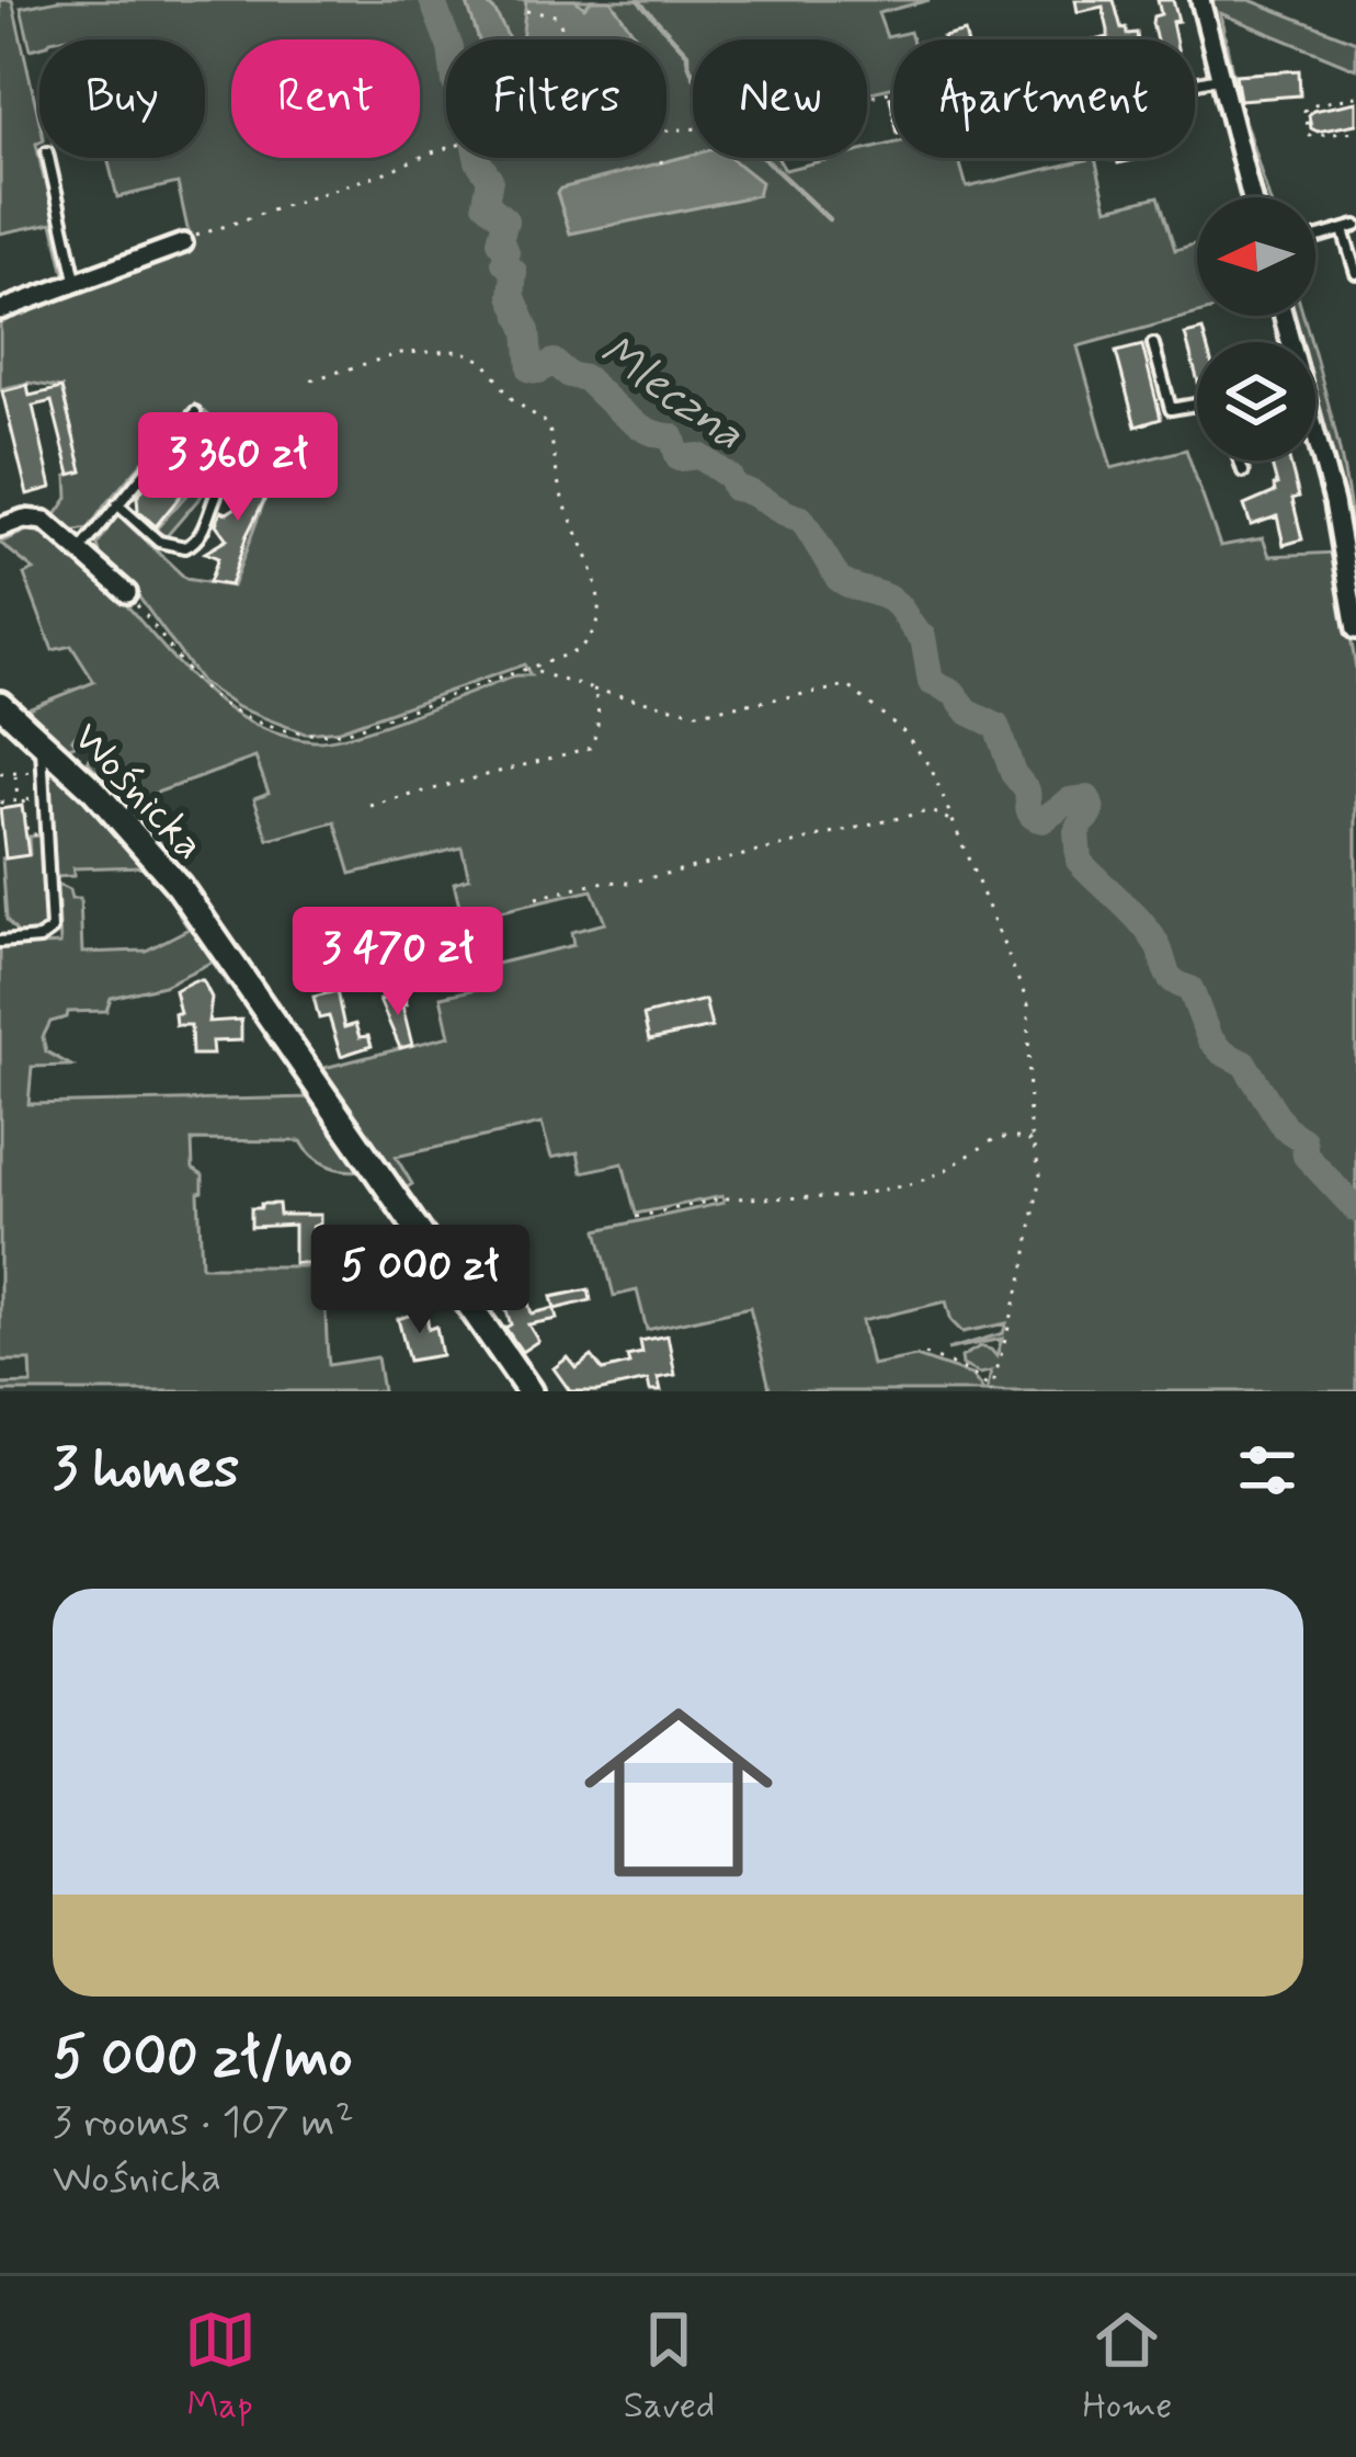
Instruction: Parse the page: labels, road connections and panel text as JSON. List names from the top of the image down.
{
  "streets": {
    "street": ["Wośnicka"]
  },
  "water": ["Mleczna"],
  "north": "left",
  "page": {
    "chip": [
      "Buy",
      "Rent",
      "Filters",
      "New",
      "Apartment"
    ],
    "price": ["3 360 zł", "3 470 zł", "5 000 zł"],
    "heading": "3 homes",
    "list": [
      {
        "name": "5 000 zł/mo",
        "note": "3 rooms · 107 m² · Wośnicka"
      }
    ],
    "tabs": ["Map", "Saved", "Home"]
  }
}
